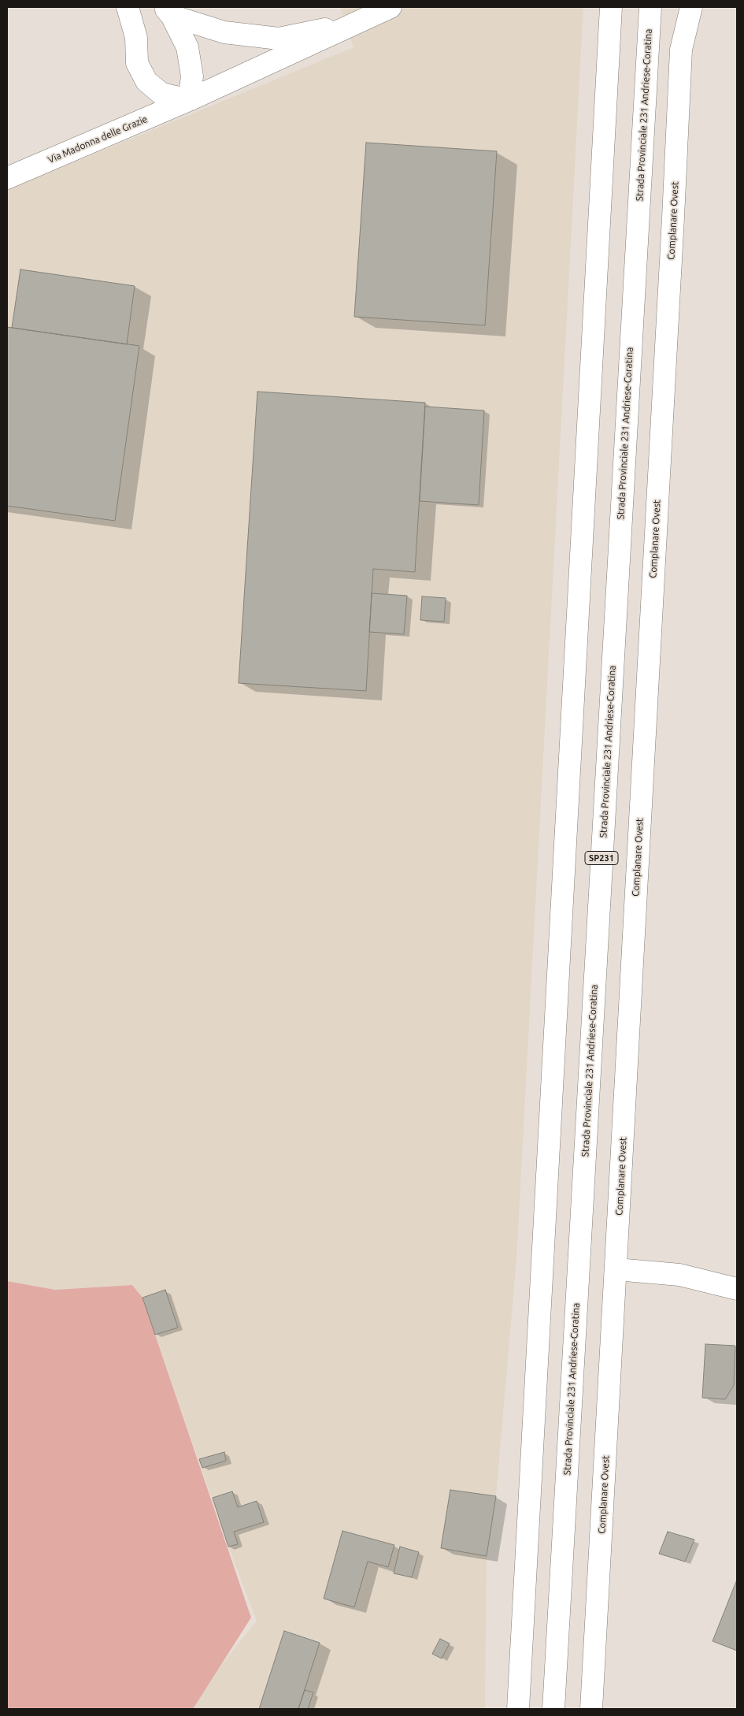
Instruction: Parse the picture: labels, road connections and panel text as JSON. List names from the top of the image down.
{
  "streets": {
    "main road": [
      "Strada Provinciale 231 Andriese-Coratina",
      "Via Madonna delle Grazie",
      "Complanare Ovest",
      "SP231"
    ]
  }
}
